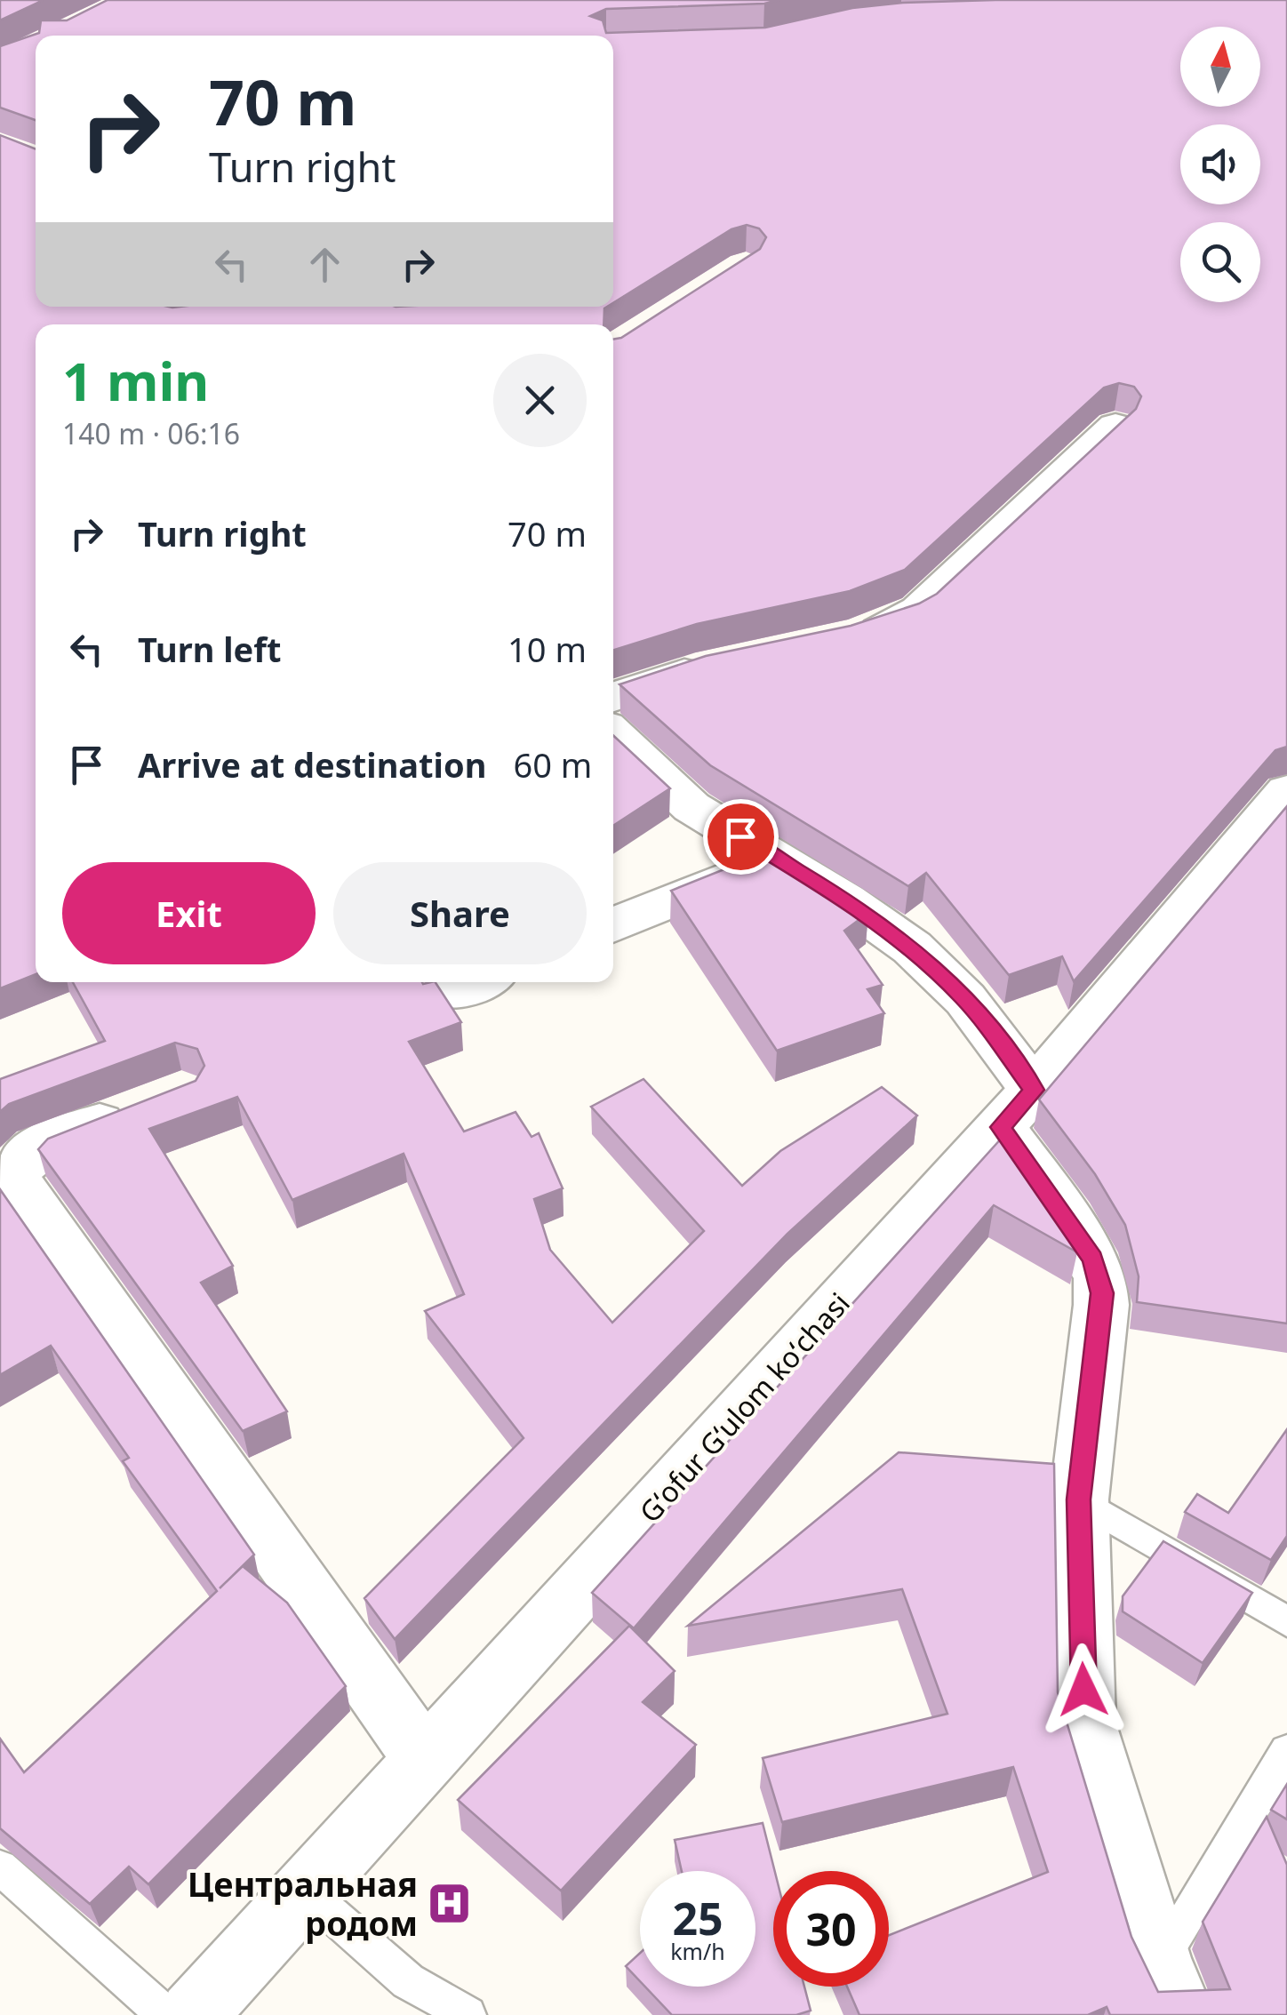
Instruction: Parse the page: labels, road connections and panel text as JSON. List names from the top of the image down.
{
  "streets": {
    "street": ["Gʻofur Gʻulom koʻchasi"]
  },
  "places": {
    "hospital": ["Центральная родом"]
  },
  "north": "top",
  "page": {
    "turn": ["70 m", "Turn right"],
    "heading": ["1 min", "140 m · 06:16"],
    "list": [
      {
        "name": "Turn right",
        "value": "70 m"
      },
      {
        "name": "Turn left",
        "value": "10 m"
      },
      {
        "name": "Arrive at destination",
        "value": "60 m"
      }
    ],
    "buttons": ["Exit", "Share"],
    "speed": "25 km/h",
    "limit": "30"
  }
}
